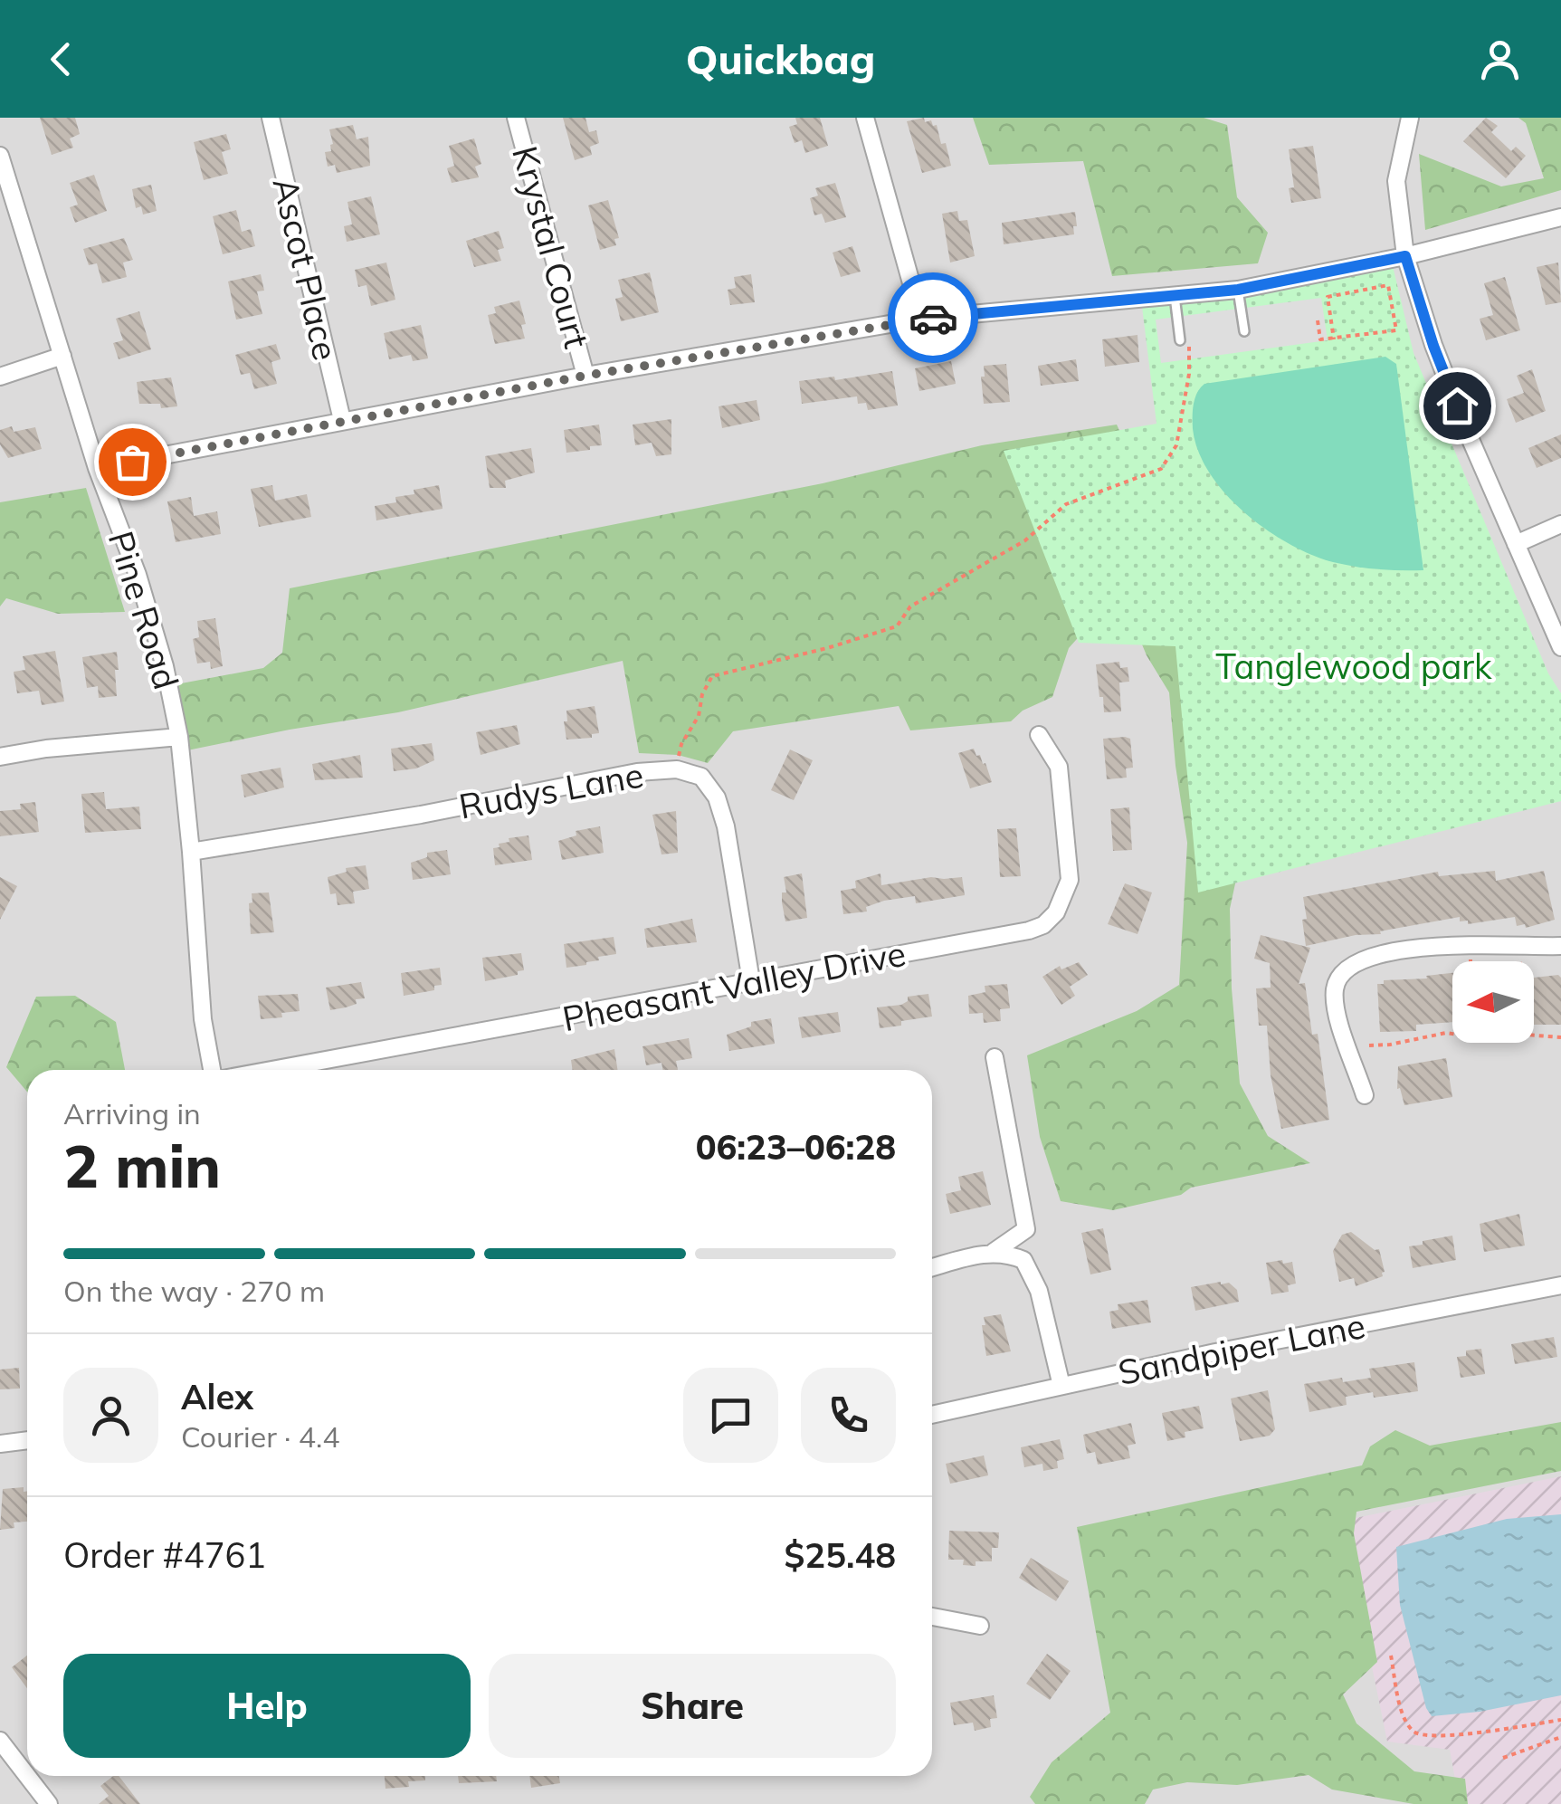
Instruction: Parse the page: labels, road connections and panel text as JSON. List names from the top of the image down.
{
  "streets": {
    "street": [
      "Krystal Court",
      "Ascot Place",
      "Pine Road",
      "Rudys Lane",
      "Pheasant Valley Drive",
      "Sandpiper Lane"
    ]
  },
  "crossings": [
    ["Pine Road", "Rudys Lane"],
    ["Rudys Lane", "Pheasant Valley Drive"]
  ],
  "parks": ["Tanglewood park"],
  "north": "left",
  "page": {
    "header": "Quickbag",
    "heading": ["2 min", "Arriving in", "06:23–06:28"],
    "panel": [
      "Alex",
      "Courier · 4.4",
      "Order #4761",
      "$25.48"
    ],
    "bar": "On the way · 270 m",
    "buttons": ["Help", "Share"]
  }
}
